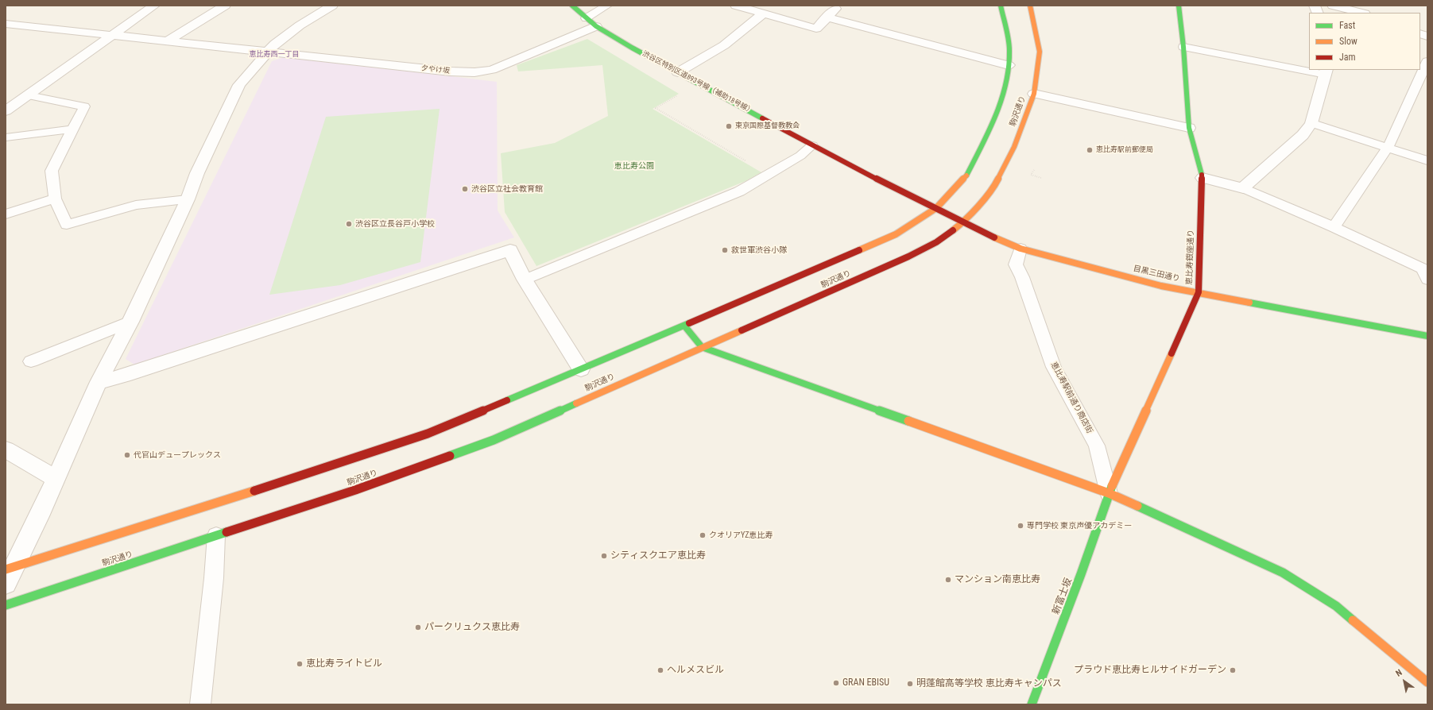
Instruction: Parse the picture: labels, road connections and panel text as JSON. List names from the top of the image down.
{
  "streets": {
    "street": [
      "夕やけ坂",
      "渋谷区特別区道893号線（補助18号線）",
      "駒沢通り",
      "恵比寿銀座通り",
      "目黒三田通り",
      "新富士坂"
    ],
    "lane": ["恵比寿駅前通り商店街"]
  },
  "crossings": [
    ["夕やけ坂", "渋谷区特別区道893号線（補助18号線）"],
    ["渋谷区特別区道893号線（補助18号線）", "駒沢通り"],
    ["渋谷区特別区道893号線（補助18号線）", "目黒三田通り"],
    ["駒沢通り", "目黒三田通り"],
    ["恵比寿銀座通り", "目黒三田通り"],
    ["恵比寿銀座通り", "恵比寿駅前通り商店街"],
    ["恵比寿銀座通り", "新富士坂"],
    ["目黒三田通り", "恵比寿駅前通り商店街"],
    ["恵比寿駅前通り商店街", "新富士坂"]
  ],
  "districts": ["恵比寿西一丁目"],
  "parks": ["恵比寿公園"],
  "places": [
    "東京国際基督教教会",
    "恵比寿駅前郵便局",
    "渋谷区立社会教育館",
    "渋谷区立長谷戸小学校",
    "救世軍渋谷小隊",
    "代官山デュープレックス",
    "専門学校 東京声優アカデミー",
    "クオリアYZ恵比寿",
    "シティスクエア恵比寿",
    "マンション南恵比寿",
    "パークリュクス恵比寿",
    "恵比寿ライトビル",
    "ヘルメスビル",
    "プラウド恵比寿ヒルサイドガーデン",
    "GRAN EBISU",
    "明蓬館高等学校 恵比寿キャンパス"
  ],
  "legend": ["Fast", "Slow", "Jam"],
  "north": "top left"
}
